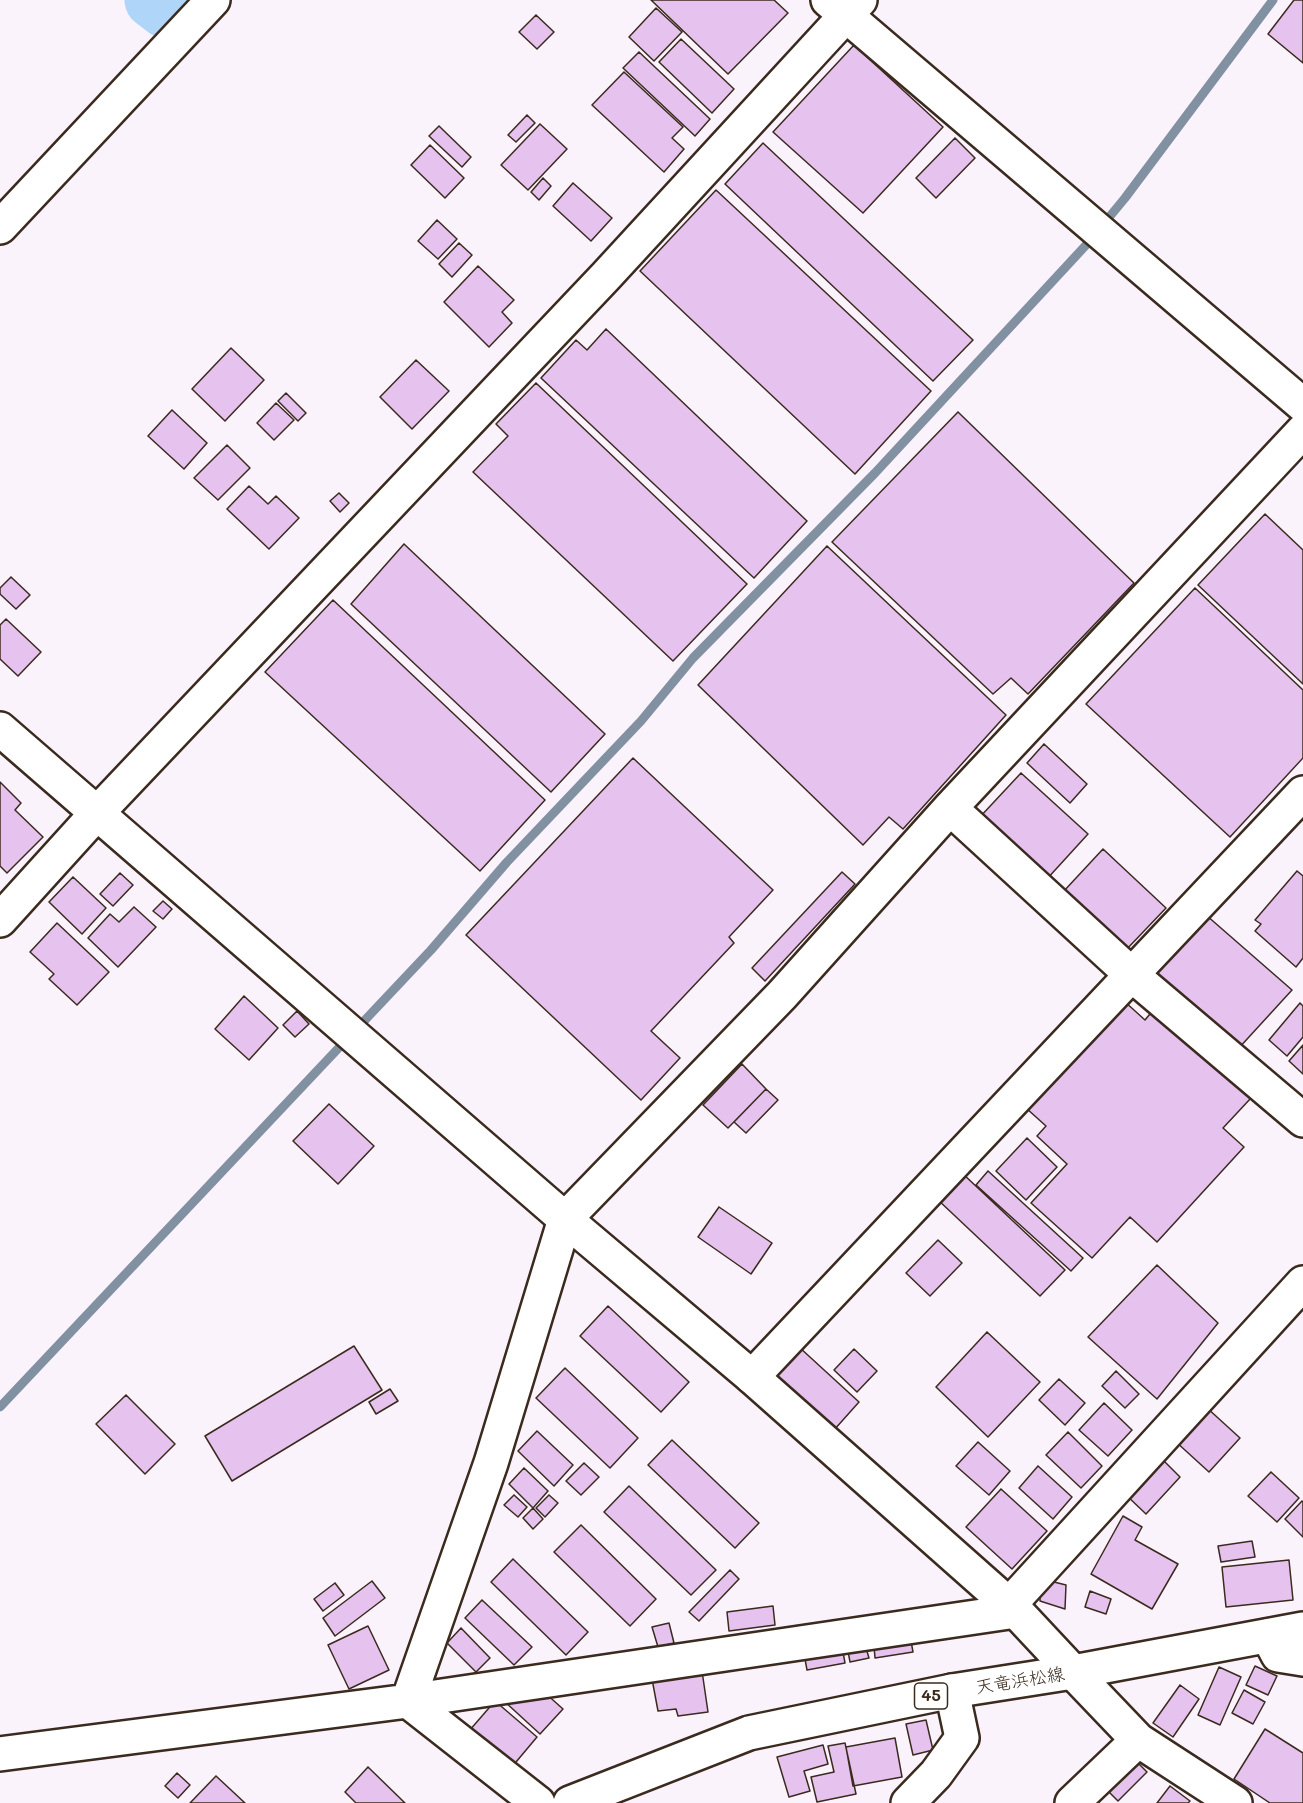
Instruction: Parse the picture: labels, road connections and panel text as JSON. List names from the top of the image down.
{
  "streets": {
    "street": ["天竜浜松線", "45"]
  }
}
